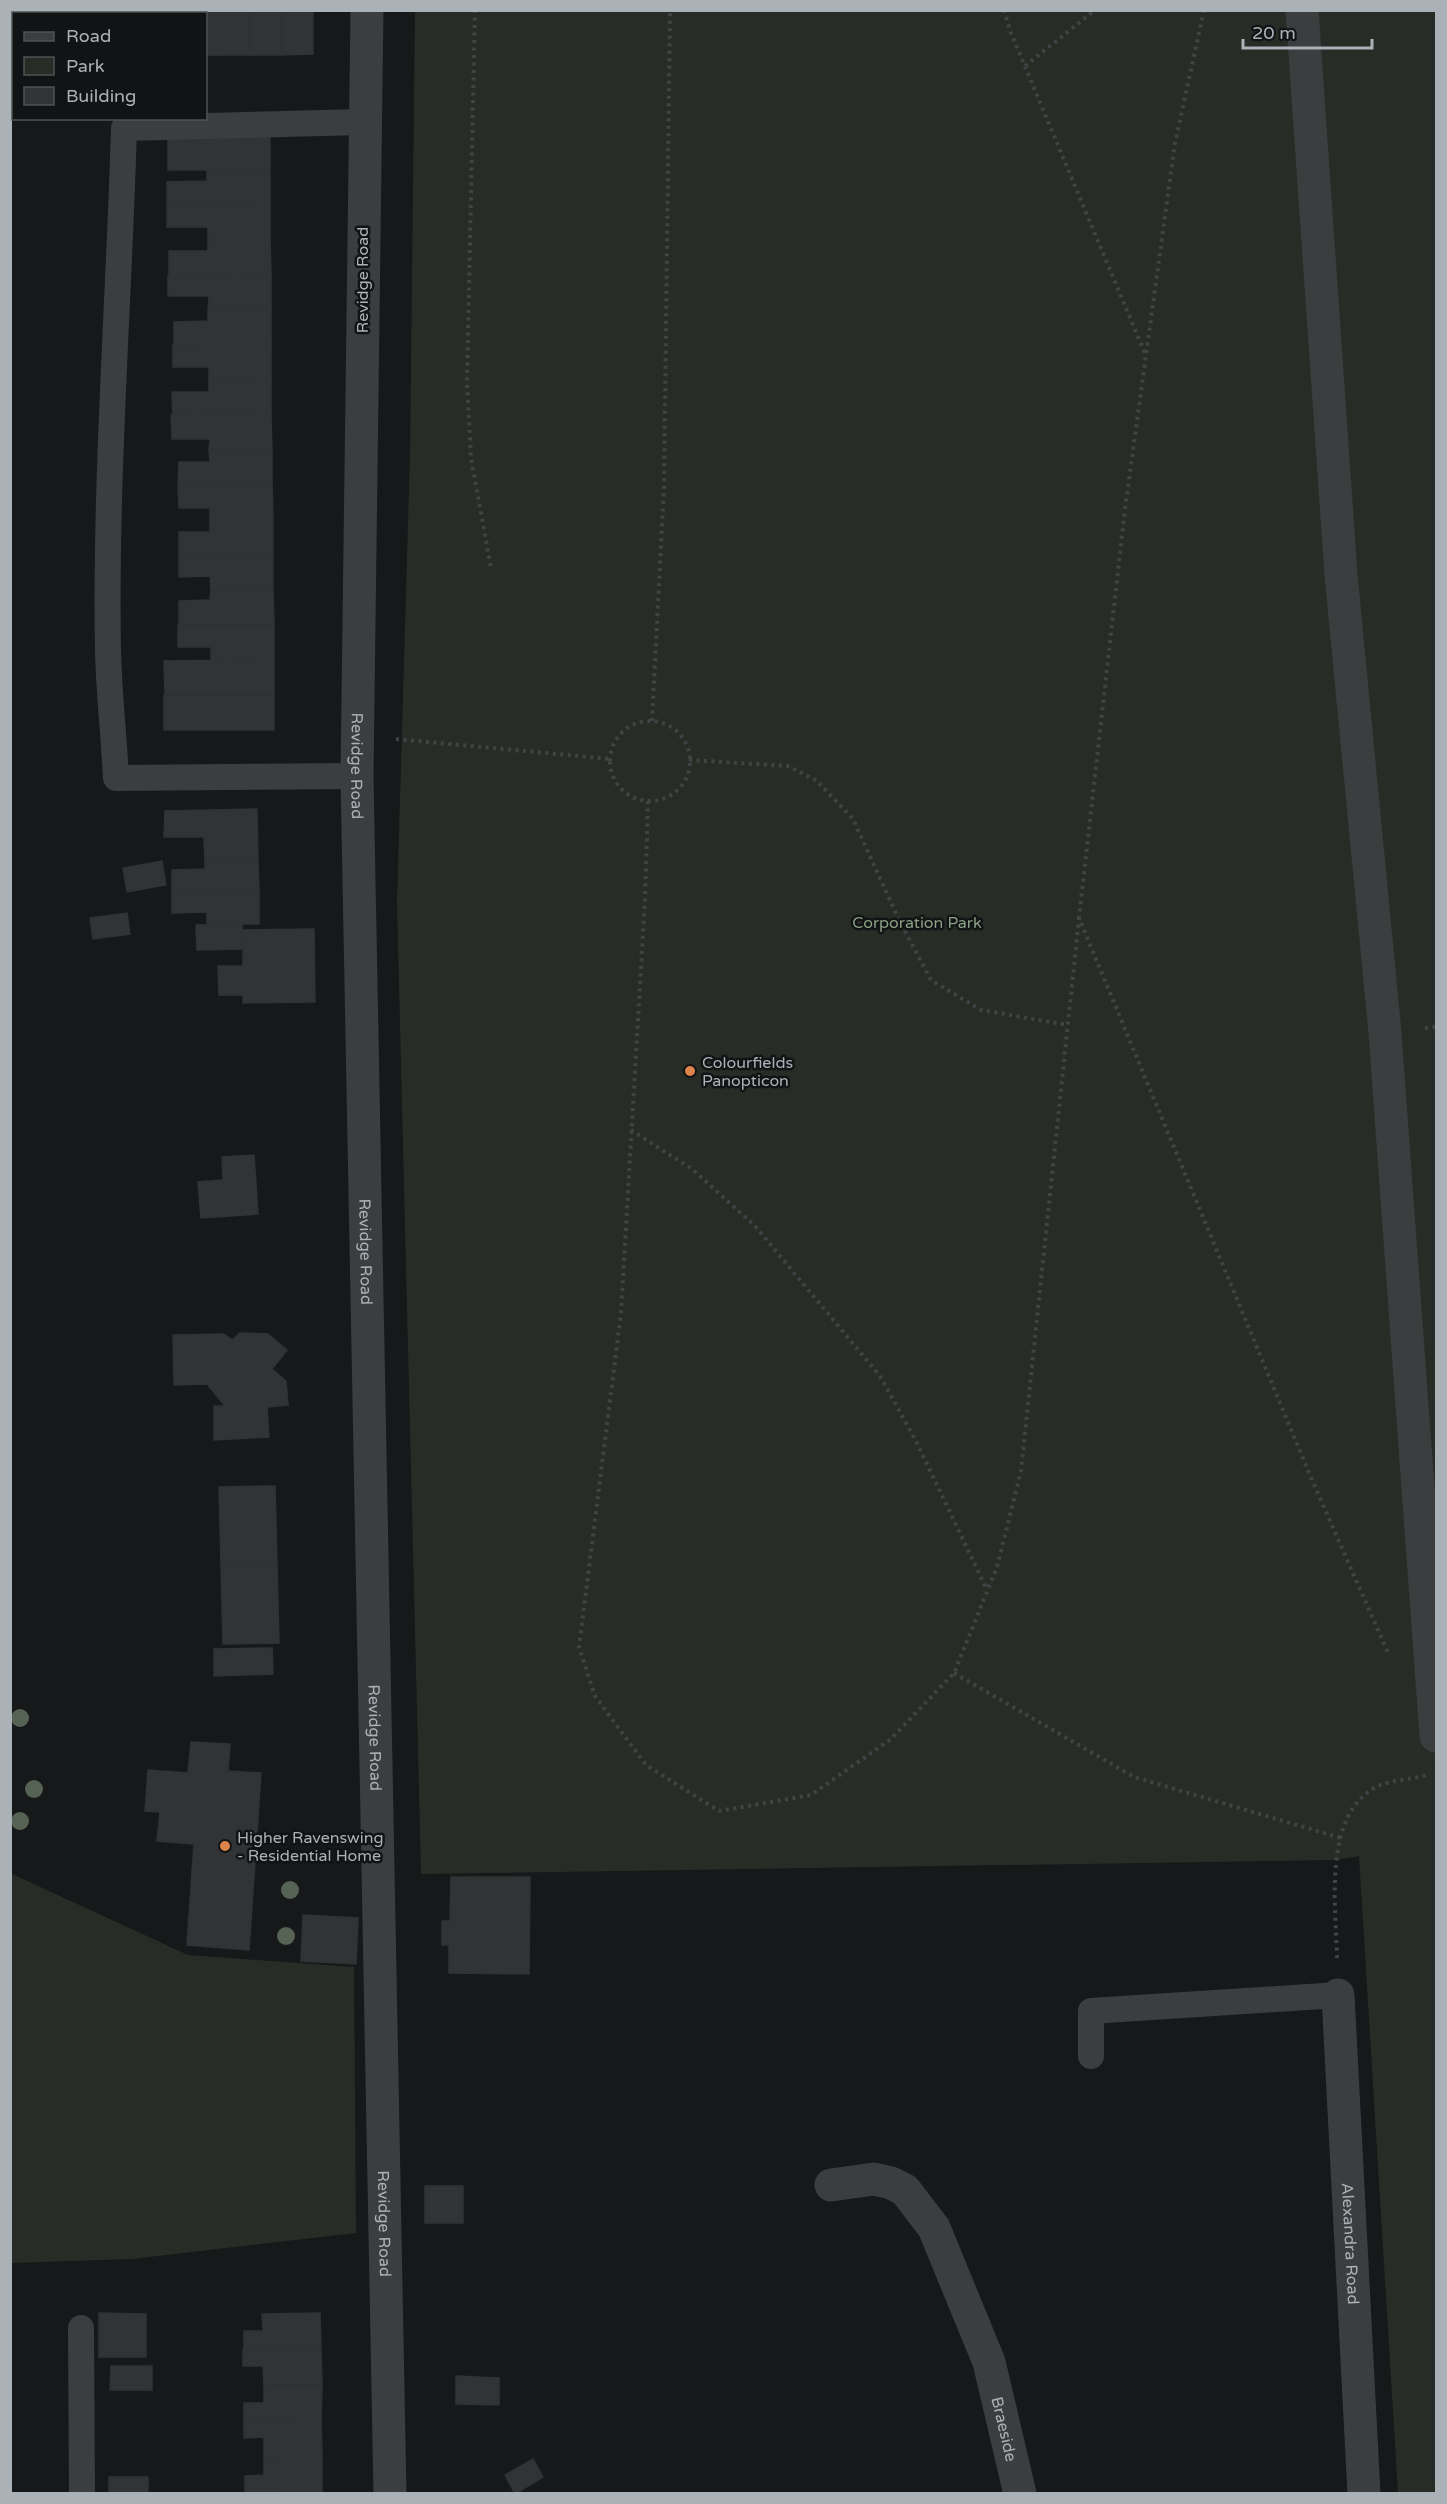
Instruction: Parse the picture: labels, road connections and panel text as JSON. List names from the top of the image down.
{
  "streets": {
    "street": ["Revidge Road", "Alexandra Road", "Braeside"]
  },
  "parks": ["Corporation Park"],
  "places": ["Colourfields Panopticon", "Higher Ravenswing - Residential Home"],
  "legend": ["Road", "Park", "Building"],
  "scale_bar": "20 m"
}
